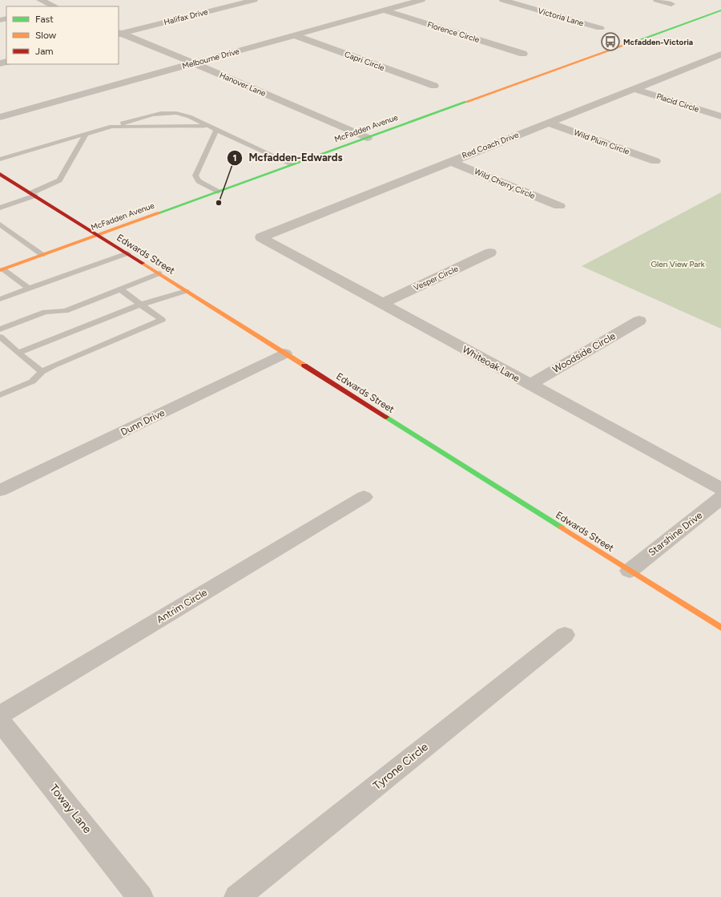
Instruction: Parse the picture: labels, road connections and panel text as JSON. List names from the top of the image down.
{
  "streets": {
    "street": [
      "Halifax Drive",
      "Victoria Lane",
      "Florence Circle",
      "Melbourne Drive",
      "Capri Circle",
      "Hanover Lane",
      "Placid Circle",
      "McFadden Avenue",
      "Wild Plum Circle",
      "Red Coach Drive",
      "Wild Cherry Circle",
      "Edwards Street",
      "Vesper Circle",
      "Woodside Circle",
      "Whiteoak Lane",
      "Dunn Drive",
      "Starshine Drive",
      "Antrim Circle",
      "Tyrone Circle",
      "Toway Lane"
    ]
  },
  "crossings": [
    ["Halifax Drive", "Hanover Lane"],
    ["Florence Circle", "Melbourne Drive"],
    ["Melbourne Drive", "Capri Circle"],
    ["Melbourne Drive", "Hanover Lane"],
    ["Hanover Lane", "McFadden Avenue"],
    ["Placid Circle", "Red Coach Drive"],
    ["McFadden Avenue", "Edwards Street"],
    ["Wild Plum Circle", "Red Coach Drive"],
    ["Red Coach Drive", "Wild Cherry Circle"],
    ["Red Coach Drive", "Whiteoak Lane"],
    ["Edwards Street", "Dunn Drive"],
    ["Edwards Street", "Starshine Drive"],
    ["Vesper Circle", "Whiteoak Lane"],
    ["Woodside Circle", "Whiteoak Lane"]
  ],
  "parks": ["Glen View Park"],
  "places": {
    "bus stop": ["Mcfadden-Victoria"],
    "other": ["Mcfadden-Edwards"]
  },
  "legend": ["Fast", "Slow", "Jam"]
}
